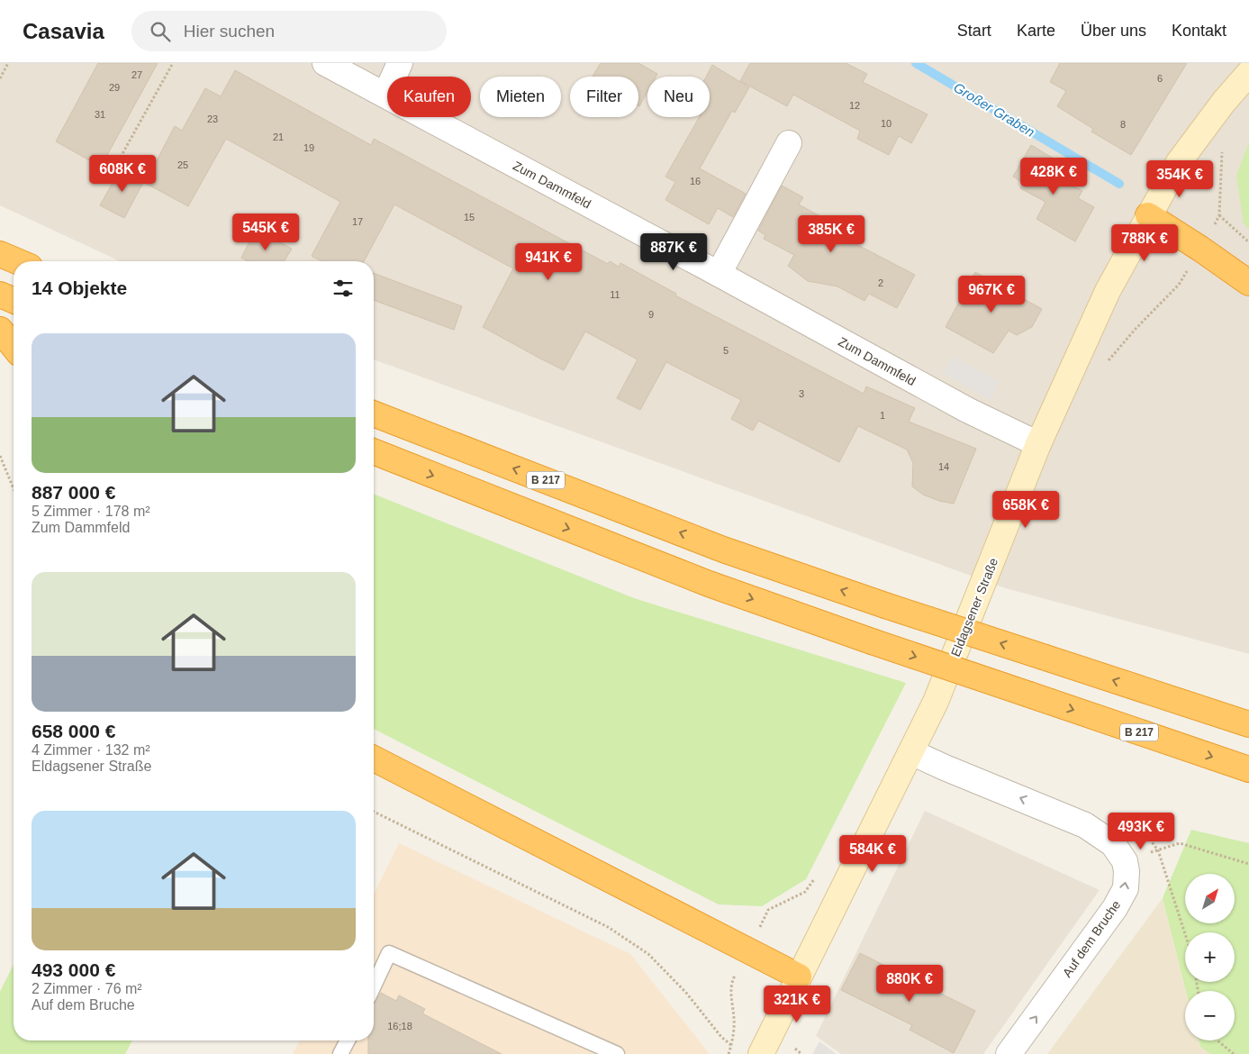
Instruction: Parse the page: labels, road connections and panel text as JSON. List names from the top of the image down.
{
  "streets": {
    "highway": ["B 217"],
    "main road": ["Eldagsener Straße"],
    "street": ["Zum Dammfeld", "Auf dem Bruche"]
  },
  "crossings": [
    ["Zum Dammfeld", "Eldagsener Straße"]
  ],
  "one_way": ["Auf dem Bruche"],
  "water": ["Großer Graben"],
  "house_numbers": [
    "27",
    "6",
    "29",
    "12",
    "31",
    "23",
    "10",
    "8",
    "21",
    "19",
    "25",
    "16",
    "15",
    "17",
    "2",
    "11",
    "9",
    "5",
    "3",
    "1",
    "14",
    "16;18"
  ],
  "north": "top right",
  "page": {
    "header": "Casavia",
    "search": "Hier suchen",
    "nav": [
      "Start",
      "Karte",
      "Über uns",
      "Kontakt"
    ],
    "chip": [
      "Kaufen",
      "Mieten",
      "Filter",
      "Neu"
    ],
    "price": [
      "608K €",
      "428K €",
      "354K €",
      "545K €",
      "385K €",
      "788K €",
      "887K €",
      "941K €",
      "967K €",
      "658K €",
      "493K €",
      "584K €",
      "880K €",
      "321K €"
    ],
    "heading": "14 Objekte",
    "list": [
      {
        "name": "887 000 €",
        "note": "5 Zimmer · 178 m² · Zum Dammfeld"
      },
      {
        "name": "658 000 €",
        "note": "4 Zimmer · 132 m² · Eldagsener Straße"
      },
      {
        "name": "493 000 €",
        "note": "2 Zimmer · 76 m² · Auf dem Bruche"
      }
    ],
    "map_buttons": ["+", "−"]
  }
}
